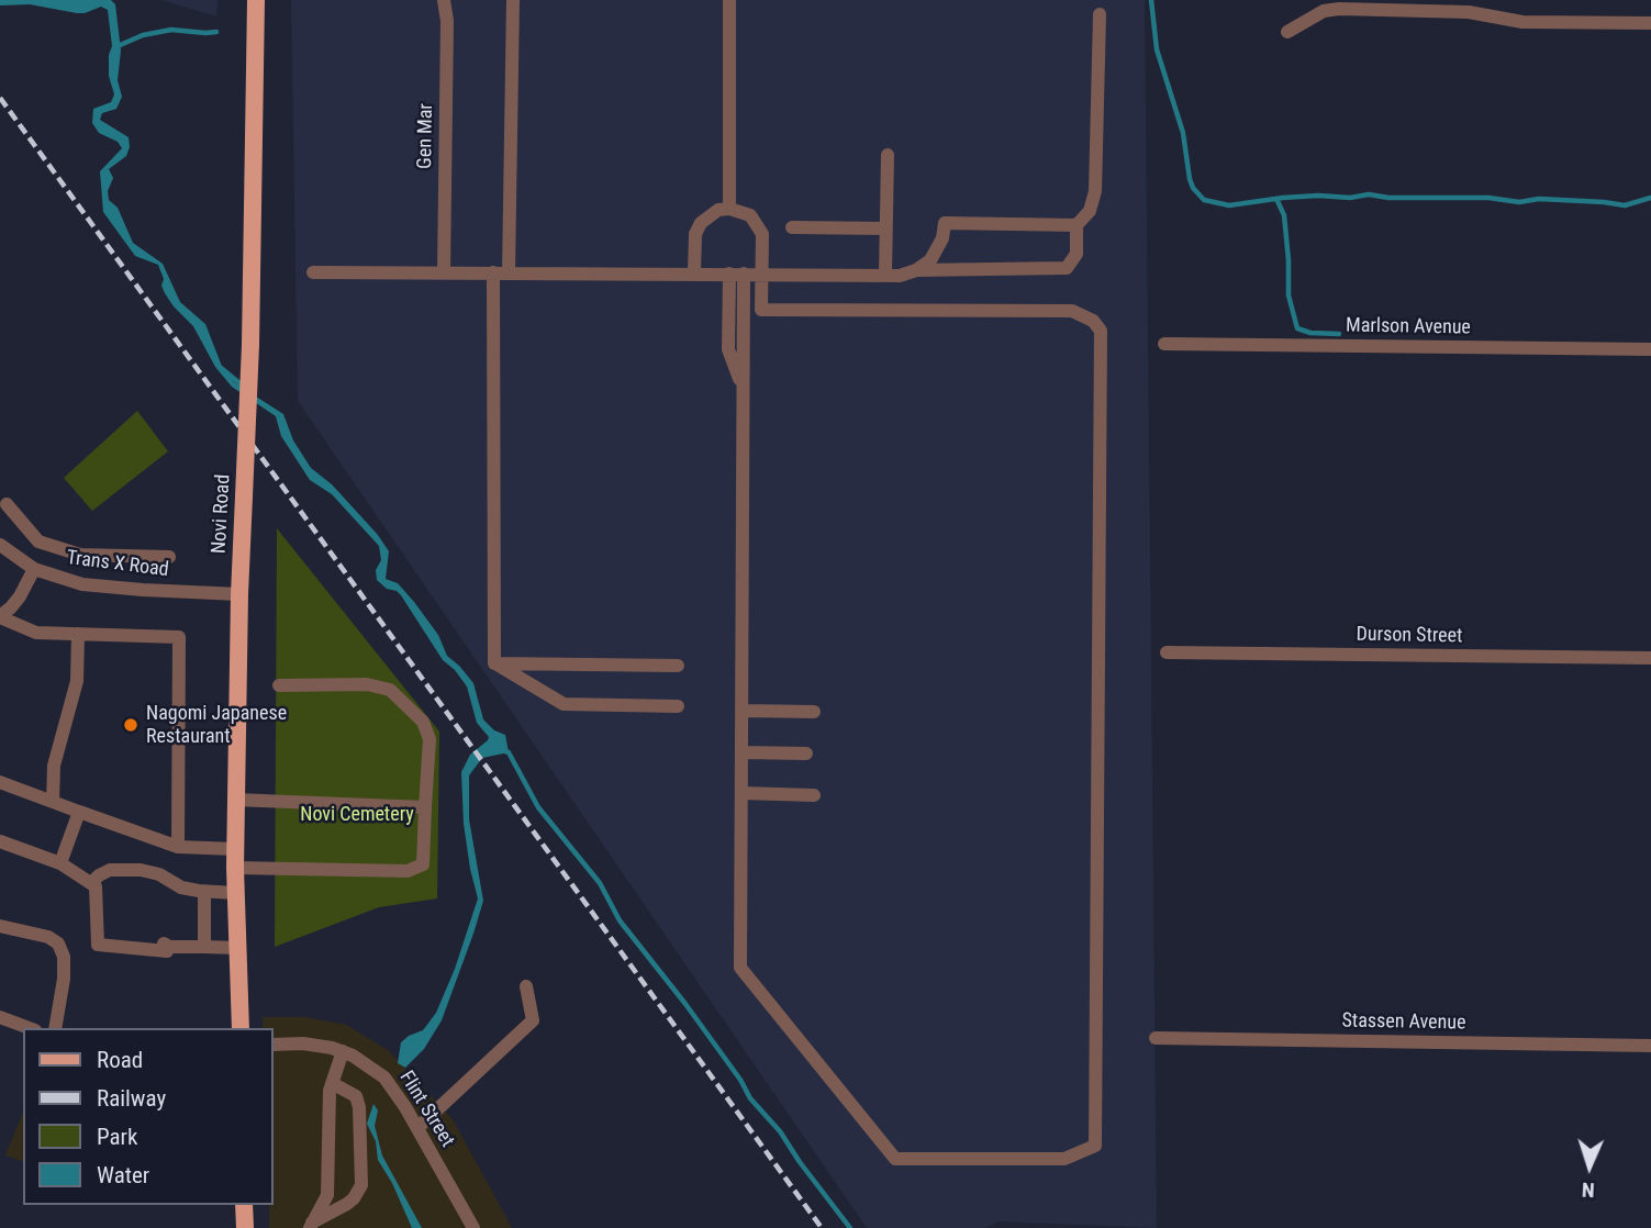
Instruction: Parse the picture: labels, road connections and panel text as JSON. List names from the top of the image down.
{
  "streets": {
    "main road": ["Novi Road"],
    "street": [
      "Gen Mar",
      "Marlson Avenue",
      "Trans X Road",
      "Durson Street",
      "Stassen Avenue",
      "Flint Street"
    ]
  },
  "crossings": [
    ["Novi Road", "Trans X Road"]
  ],
  "parks": ["Novi Cemetery"],
  "places": ["Nagomi Japanese Restaurant"],
  "legend": [
    "Road",
    "Railway",
    "Park",
    "Water"
  ],
  "north": "bottom"
}
